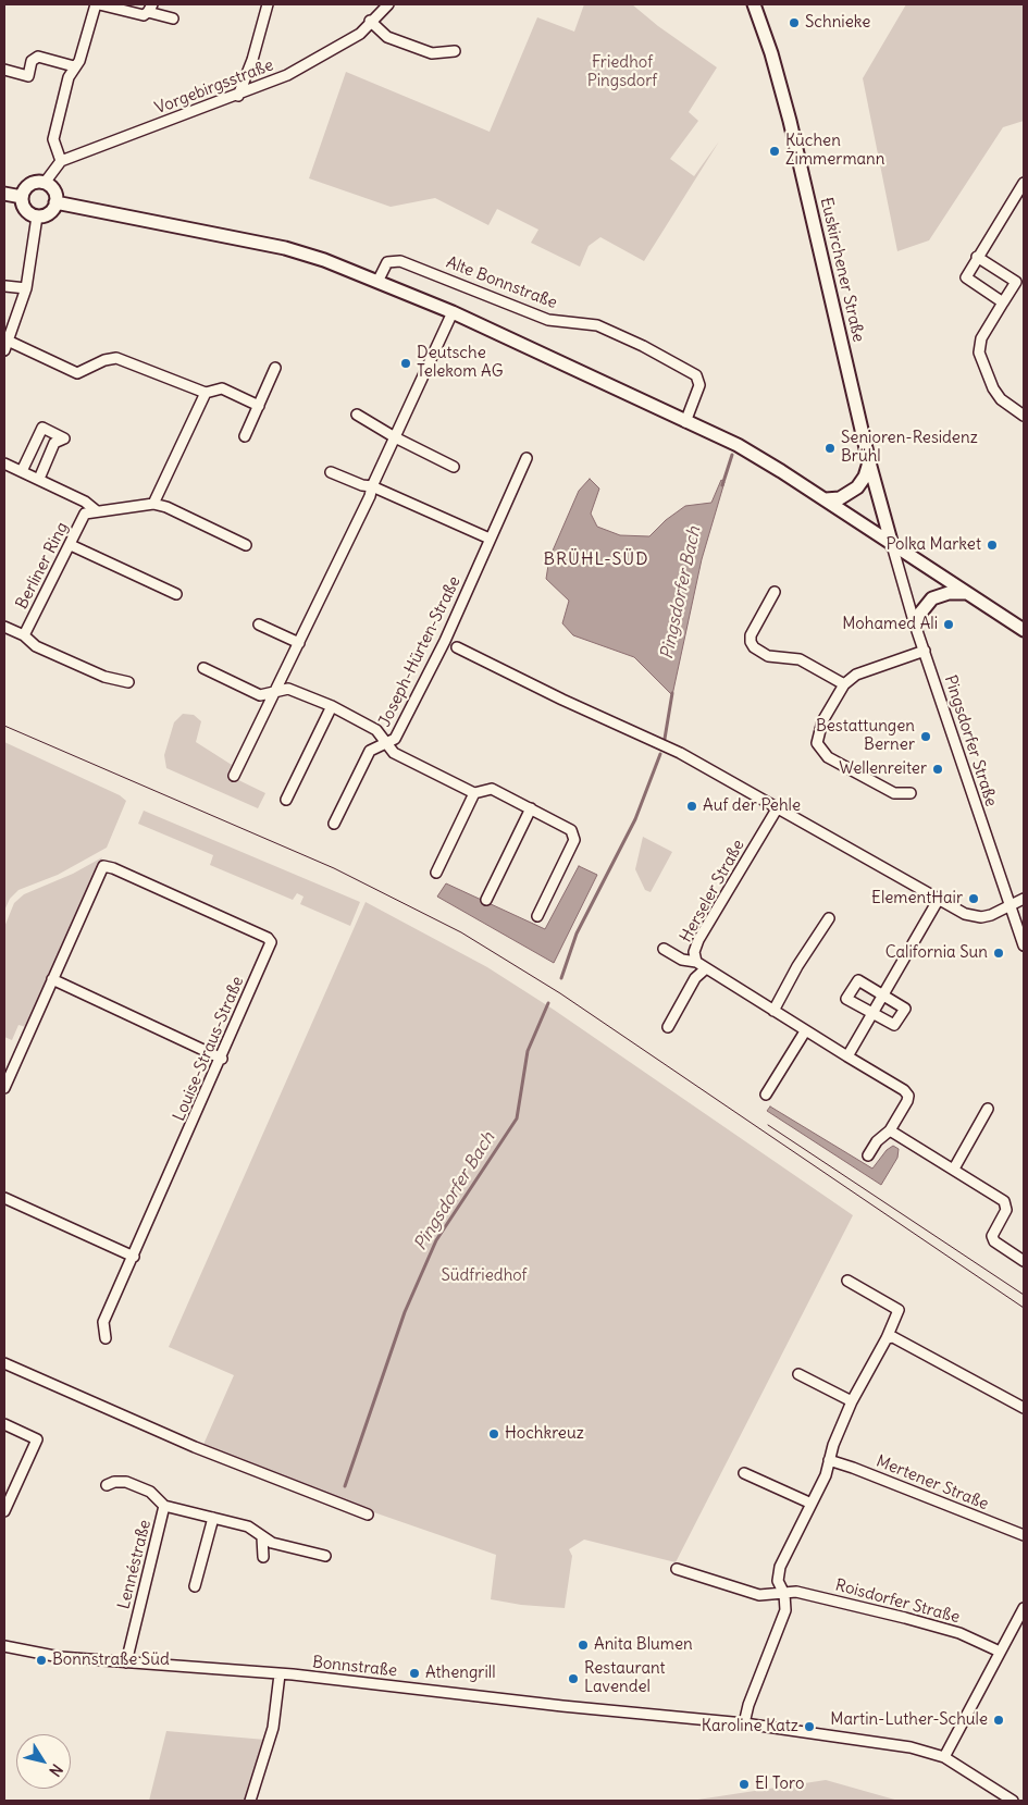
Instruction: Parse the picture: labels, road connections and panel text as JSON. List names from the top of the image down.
{
  "streets": {
    "main road": ["Euskirchener Straße"],
    "street": [
      "Vorgebirgsstraße",
      "Alte Bonnstraße",
      "Berliner Ring",
      "Joseph-Hürten-Straße",
      "Pingsdorfer Straße",
      "Herseler Straße",
      "Louise-Straus-Straße",
      "Mertener Straße",
      "Lennéstraße",
      "Roisdorfer Straße",
      "Bonnstraße"
    ]
  },
  "crossings": [
    ["Euskirchener Straße", "Pingsdorfer Straße"],
    ["Lennéstraße", "Bonnstraße"]
  ],
  "districts": ["BRÜHL-SÜD"],
  "water": ["Pingsdorfer Bach"],
  "parks": ["Friedhof Pingsdorf", "Südfriedhof"],
  "places": [
    "Schnieke",
    "Küchen Zimmermann",
    "Deutsche Telekom AG",
    "Senioren-Residenz Brühl",
    "Polka Market",
    "Mohamed Ali",
    "Bestattungen Berner",
    "Wellenreiter",
    "Auf der Pehle",
    "ElementHair",
    "California Sun",
    "Hochkreuz",
    "Anita Blumen",
    "Bonnstraße Süd",
    "Athengrill",
    "Restaurant Lavendel",
    "Martin-Luther-Schule",
    "Karoline Katz",
    "El Toro"
  ],
  "north": "bottom right"
}
